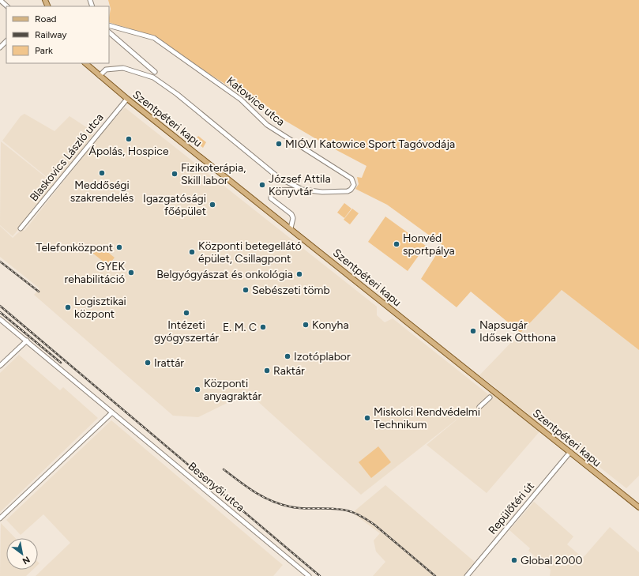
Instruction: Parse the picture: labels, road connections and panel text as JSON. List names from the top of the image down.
{
  "streets": {
    "main road": ["Szentpéteri kapu"],
    "street": [
      "Katowice utca",
      "Blaskovics László utca",
      "Besenyői utca",
      "Repülőtéri út"
    ]
  },
  "crossings": [
    ["Katowice utca", "Szentpéteri kapu"],
    ["Szentpéteri kapu", "Blaskovics László utca"],
    ["Szentpéteri kapu", "Repülőtéri út"]
  ],
  "places": [
    "Ápolás, Hospice",
    "MIÓVI Katowice Sport Tagóvodája",
    "Meddőségi szakrendelés",
    "Fizikoterápia, Skill labor",
    "József Attila Könyvtár",
    "Igazgatósági főépület",
    "Honvéd sportpálya",
    "Telefonközpont",
    "Központi betegellátó épület, Csillagpont",
    "GYEK rehabilitáció",
    "Belgyógyászat és onkológia",
    "Sebészeti tömb",
    "Logisztikai központ",
    "Intézeti gyógyszertár",
    "Konyha",
    "E. M. C",
    "Napsugár Idősek Otthona",
    "Izotóplabor",
    "Irattár",
    "Raktár",
    "Központi anyagraktár",
    "Miskolci Rendvédelmi Technikum",
    "Global 2000"
  ],
  "legend": ["Road", "Railway", "Park"],
  "north": "bottom right"
}
